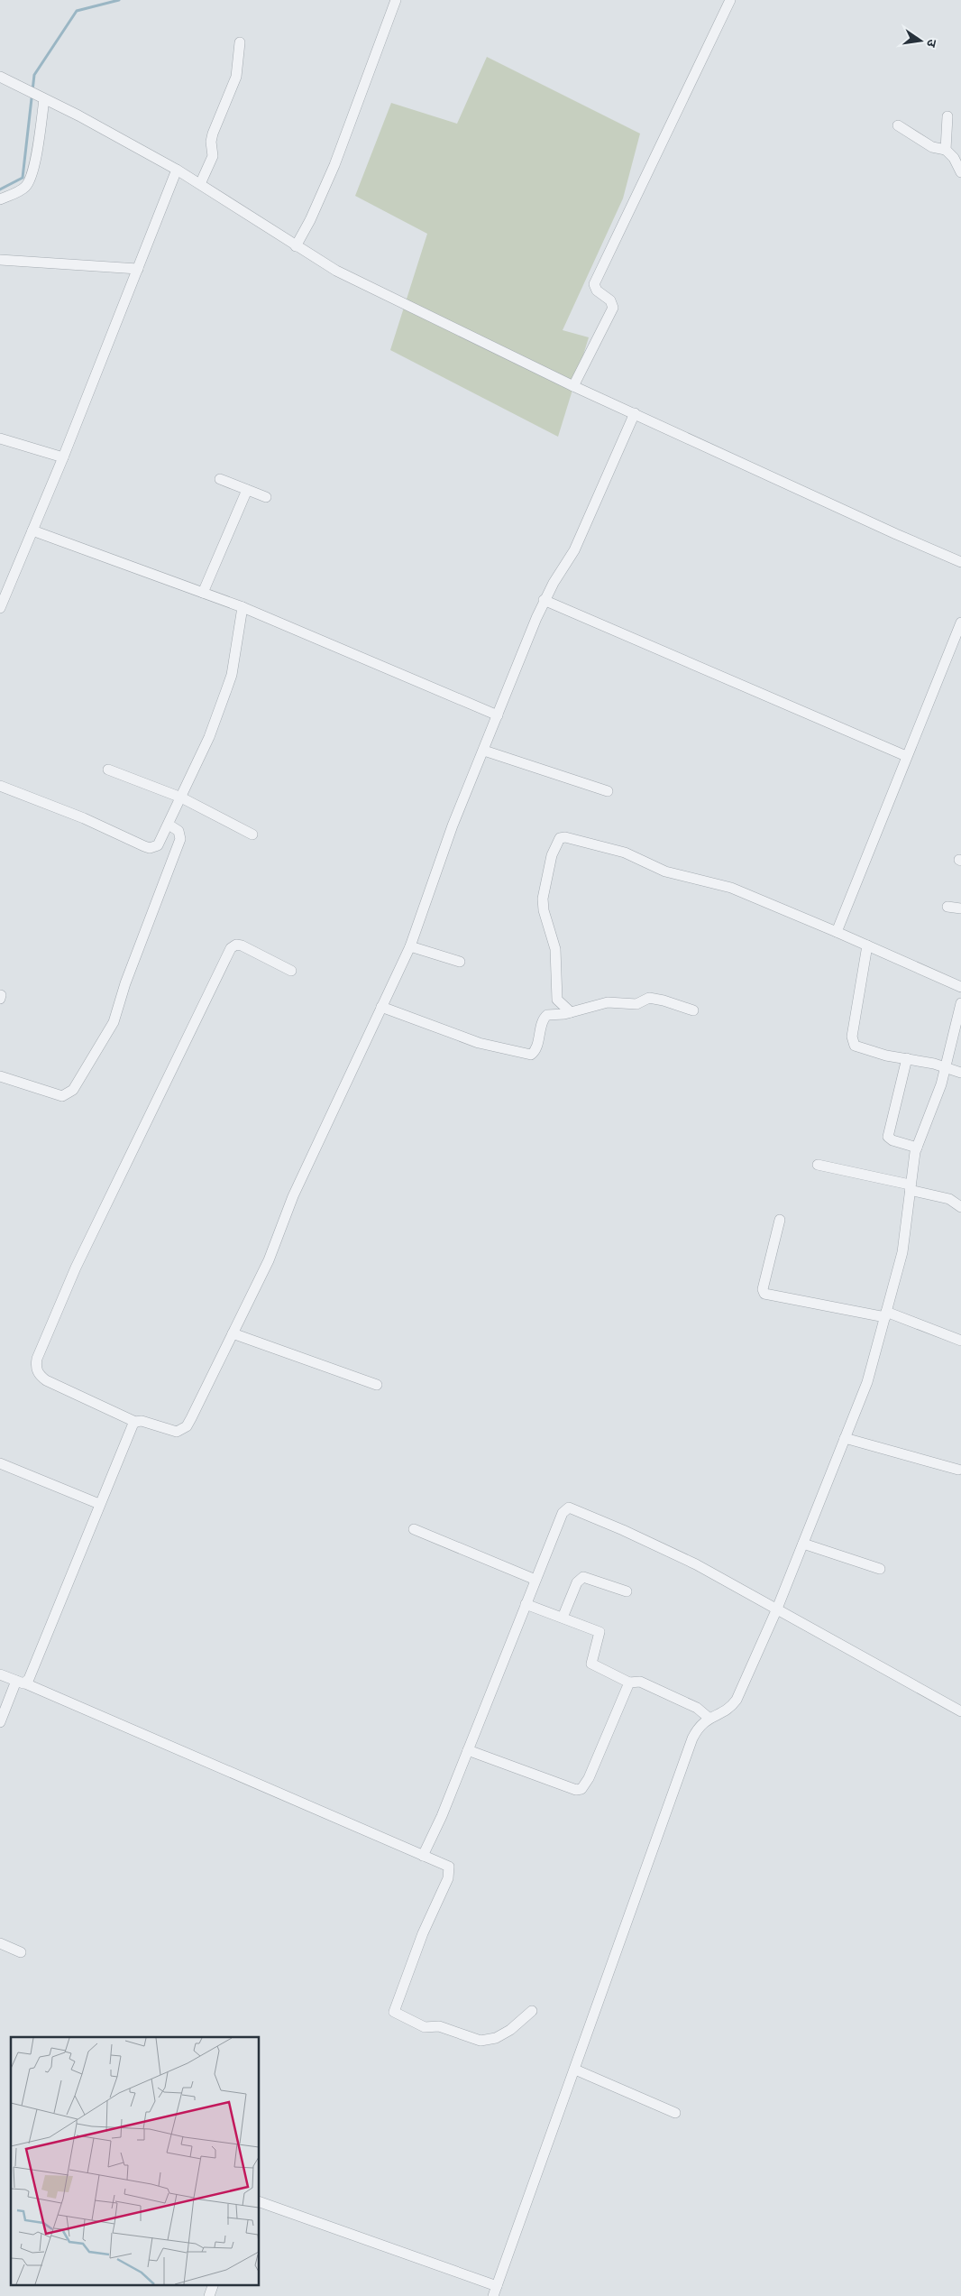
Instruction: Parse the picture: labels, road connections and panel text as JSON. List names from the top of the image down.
{
  "north": "right"
}
